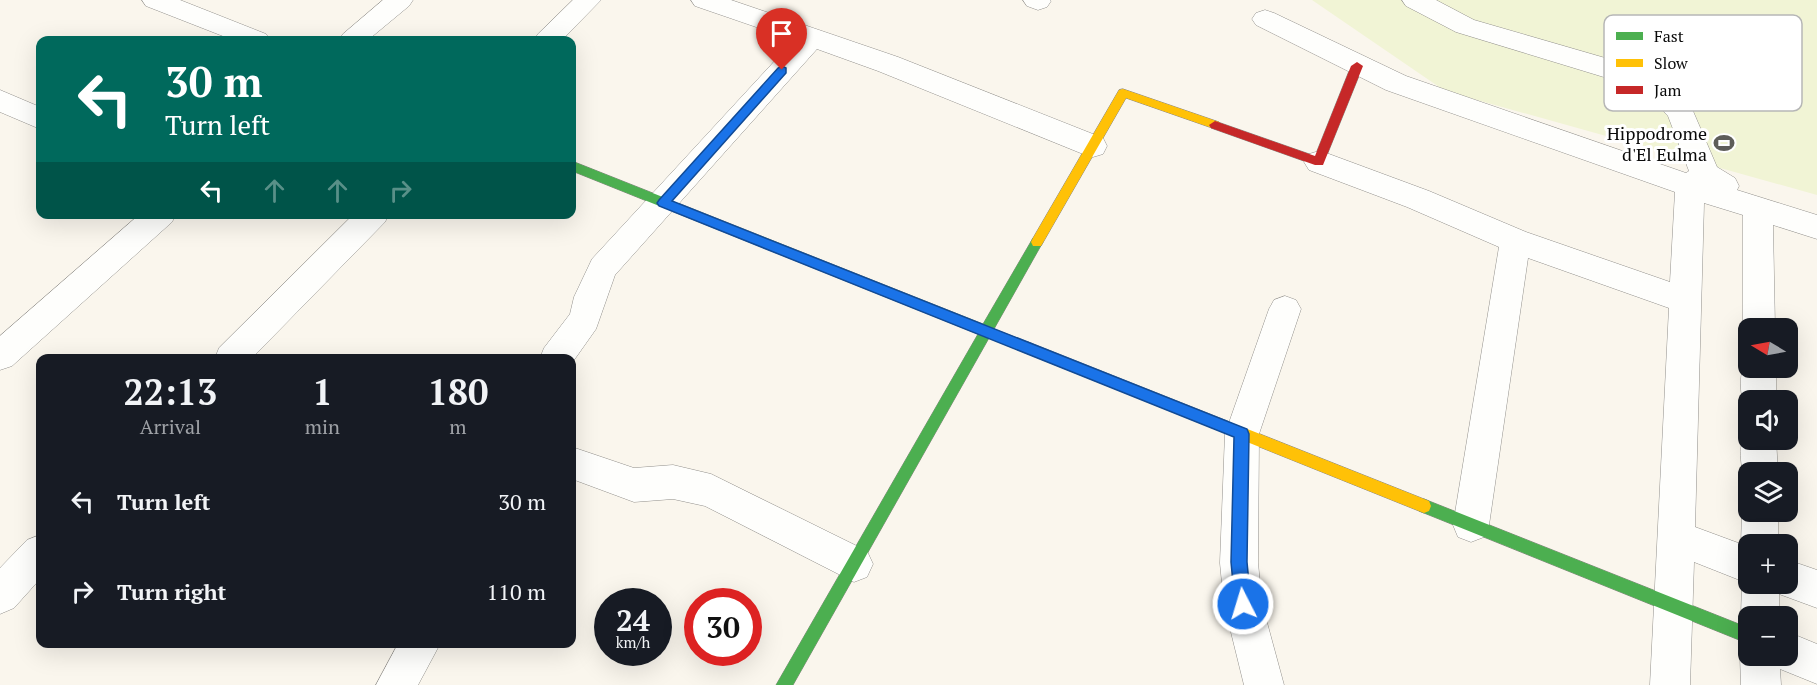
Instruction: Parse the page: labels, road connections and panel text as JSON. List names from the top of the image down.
{
  "places": {
    "sports": ["Hippodrome d'El Eulma"]
  },
  "legend": ["Fast", "Slow", "Jam"],
  "north": "left",
  "page": {
    "turn": ["30 m", "Turn left"],
    "map_buttons": ["+", "−"],
    "eta": [
      "22:13",
      "Arrival",
      "1",
      "min",
      "180",
      "m"
    ],
    "list": [
      {
        "name": "Turn left",
        "value": "30 m"
      },
      {
        "name": "Turn right",
        "value": "110 m"
      }
    ],
    "speed": "24 km/h",
    "limit": "30"
  }
}
